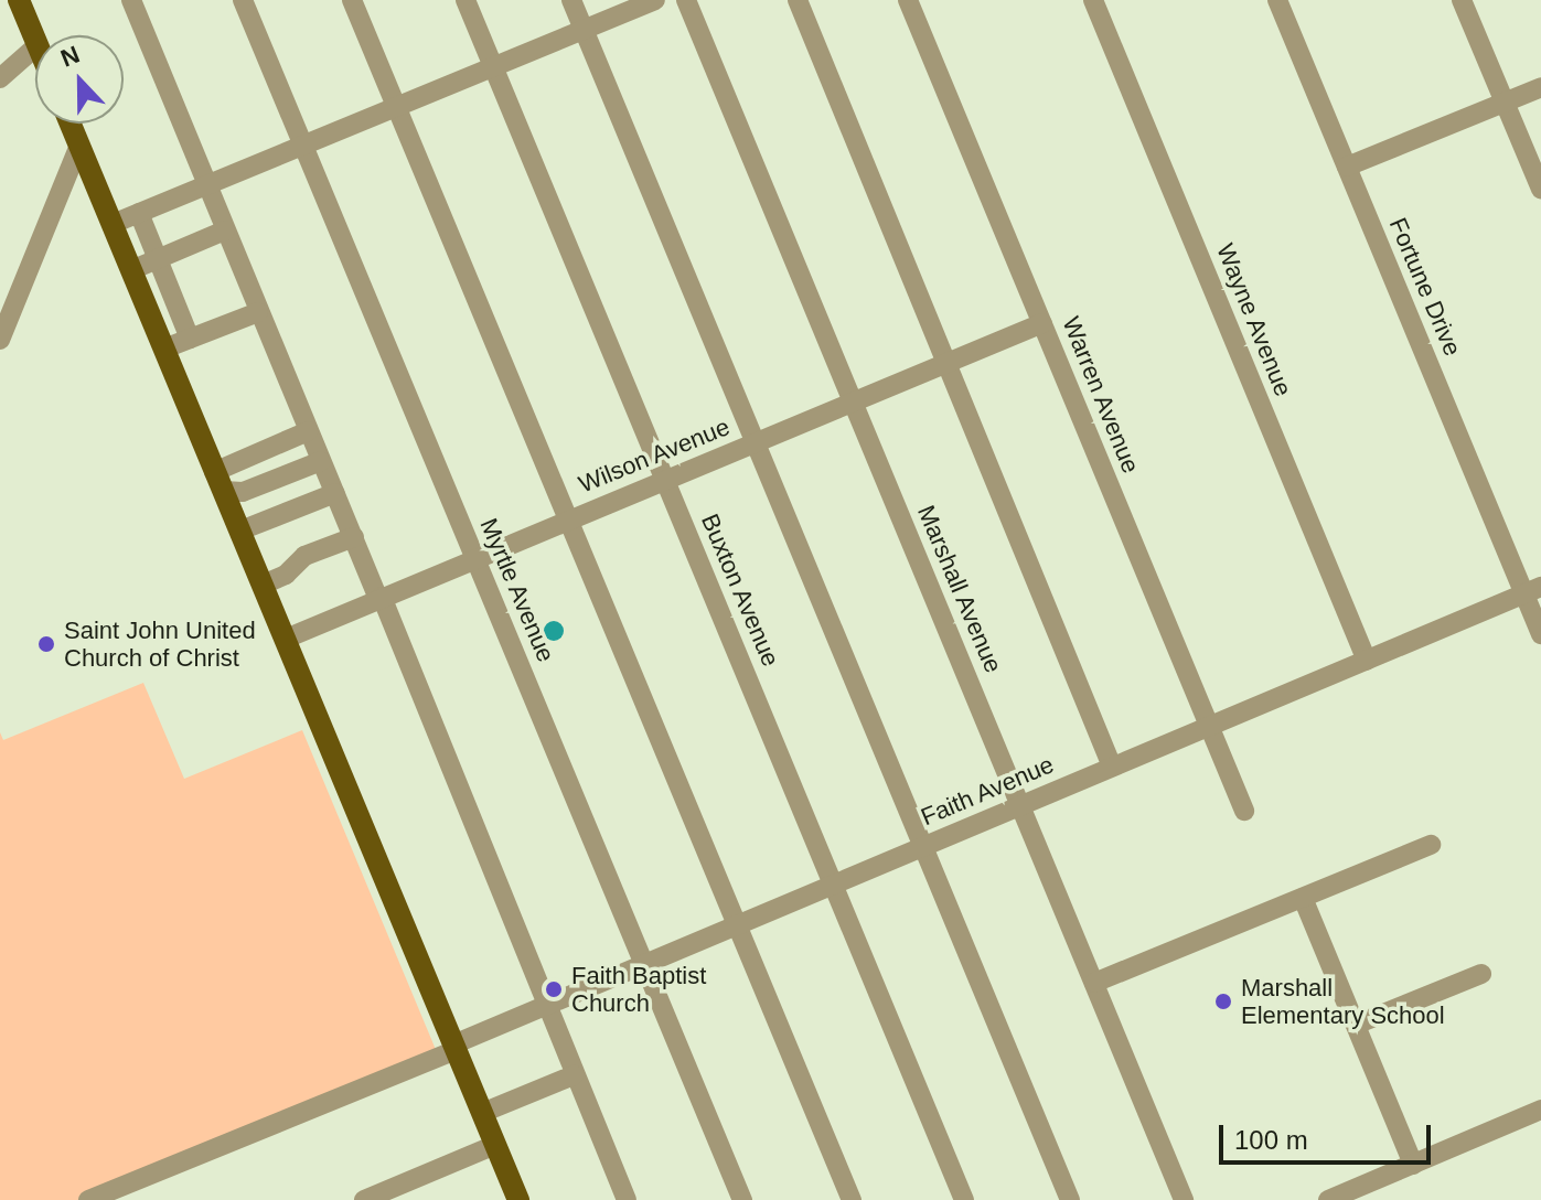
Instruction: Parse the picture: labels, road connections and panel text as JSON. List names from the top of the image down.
{
  "streets": {
    "street": [
      "Fortune Drive",
      "Wayne Avenue",
      "Warren Avenue",
      "Wilson Avenue",
      "Marshall Avenue",
      "Myrtle Avenue",
      "Buxton Avenue",
      "Faith Avenue"
    ]
  },
  "crossings": [
    ["Fortune Drive", "Faith Avenue"],
    ["Wayne Avenue", "Faith Avenue"],
    ["Warren Avenue", "Wilson Avenue"],
    ["Warren Avenue", "Faith Avenue"],
    ["Wilson Avenue", "Marshall Avenue"],
    ["Wilson Avenue", "Myrtle Avenue"],
    ["Wilson Avenue", "Buxton Avenue"],
    ["Marshall Avenue", "Faith Avenue"],
    ["Myrtle Avenue", "Faith Avenue"],
    ["Buxton Avenue", "Faith Avenue"]
  ],
  "places": ["Saint John United Church of Christ", "Faith Baptist Church", "Marshall Elementary School"],
  "scale_bar": "100 m",
  "north": "top"
}
